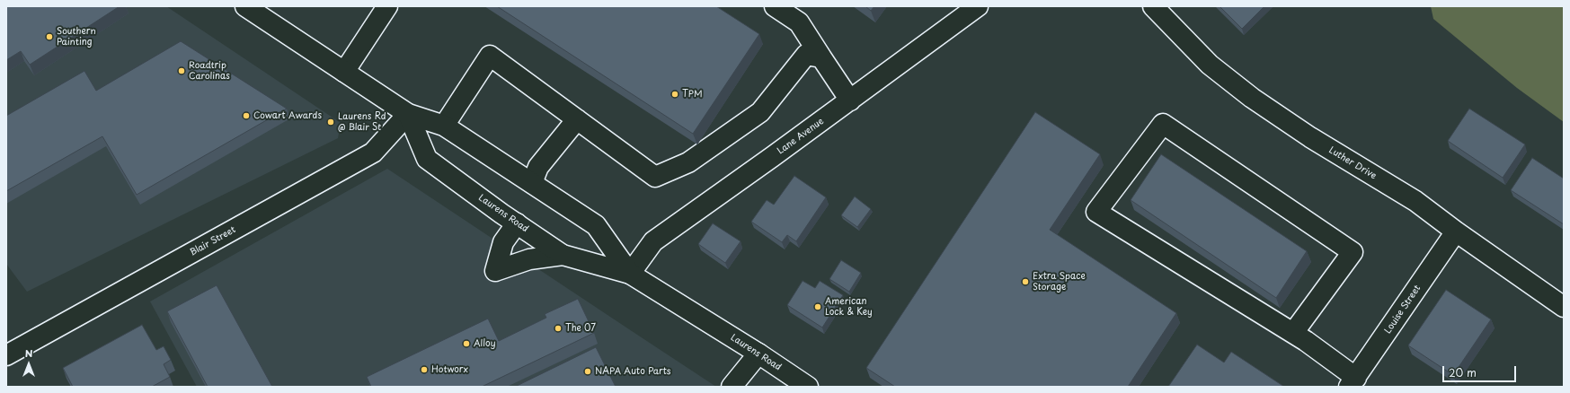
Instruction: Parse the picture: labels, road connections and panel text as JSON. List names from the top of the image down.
{
  "streets": {
    "street": [
      "Lane Avenue",
      "Luther Drive",
      "Laurens Road",
      "Blair Street",
      "Louise Street"
    ]
  },
  "crossings": [
    ["Lane Avenue", "Laurens Road"],
    ["Luther Drive", "Louise Street"],
    ["Laurens Road", "Blair Street"]
  ],
  "places": [
    "Southern Painting",
    "Roadtrip Carolinas",
    "TPM",
    "Cowart Awards",
    "Laurens Rd @ Blair St",
    "Extra Space Storage",
    "American Lock & Key",
    "The 07",
    "Alloy",
    "Hotworx",
    "NAPA Auto Parts"
  ],
  "scale_bar": "20 m",
  "north": "top"
}
